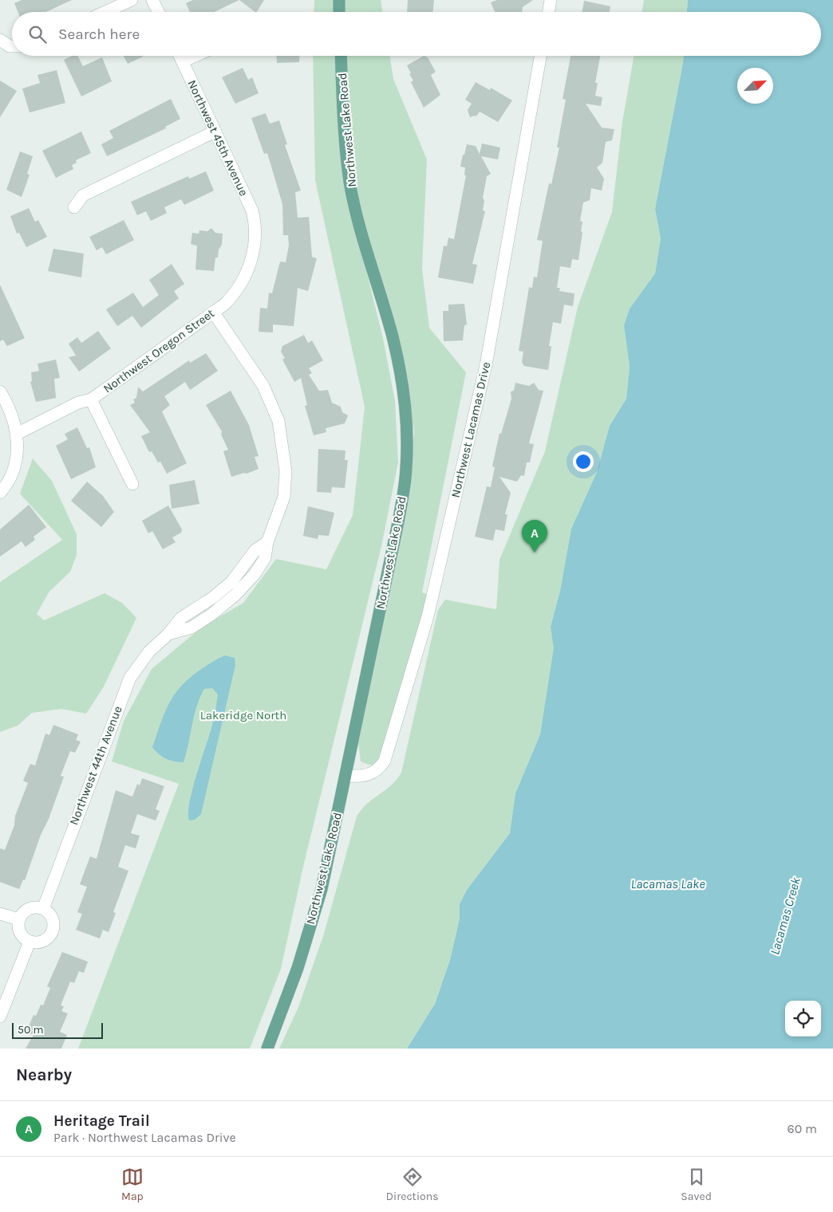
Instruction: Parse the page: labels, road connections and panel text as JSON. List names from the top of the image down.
{
  "streets": {
    "main road": ["Northwest Lake Road"],
    "street": [
      "Northwest 45th Avenue",
      "Northwest Oregon Street",
      "Northwest Lacamas Drive",
      "Northwest 44th Avenue"
    ]
  },
  "crossings": [
    ["Northwest Lake Road", "Northwest Lacamas Drive"],
    ["Northwest 45th Avenue", "Northwest Oregon Street"],
    ["Northwest Oregon Street", "Northwest 44th Avenue"]
  ],
  "water": ["Lacamas Lake", "Lacamas Creek"],
  "parks": ["Lakeridge North"],
  "scale_bar": "50 m",
  "north": "top right",
  "page": {
    "search": "Search here",
    "pins": "A",
    "scale": "50 m",
    "heading": "Nearby",
    "list": [
      {
        "mark": "A",
        "name": "Heritage Trail",
        "note": "Park · Northwest Lacamas Drive",
        "value": "60 m"
      }
    ],
    "nav": ["Map", "Directions", "Saved"]
  }
}
